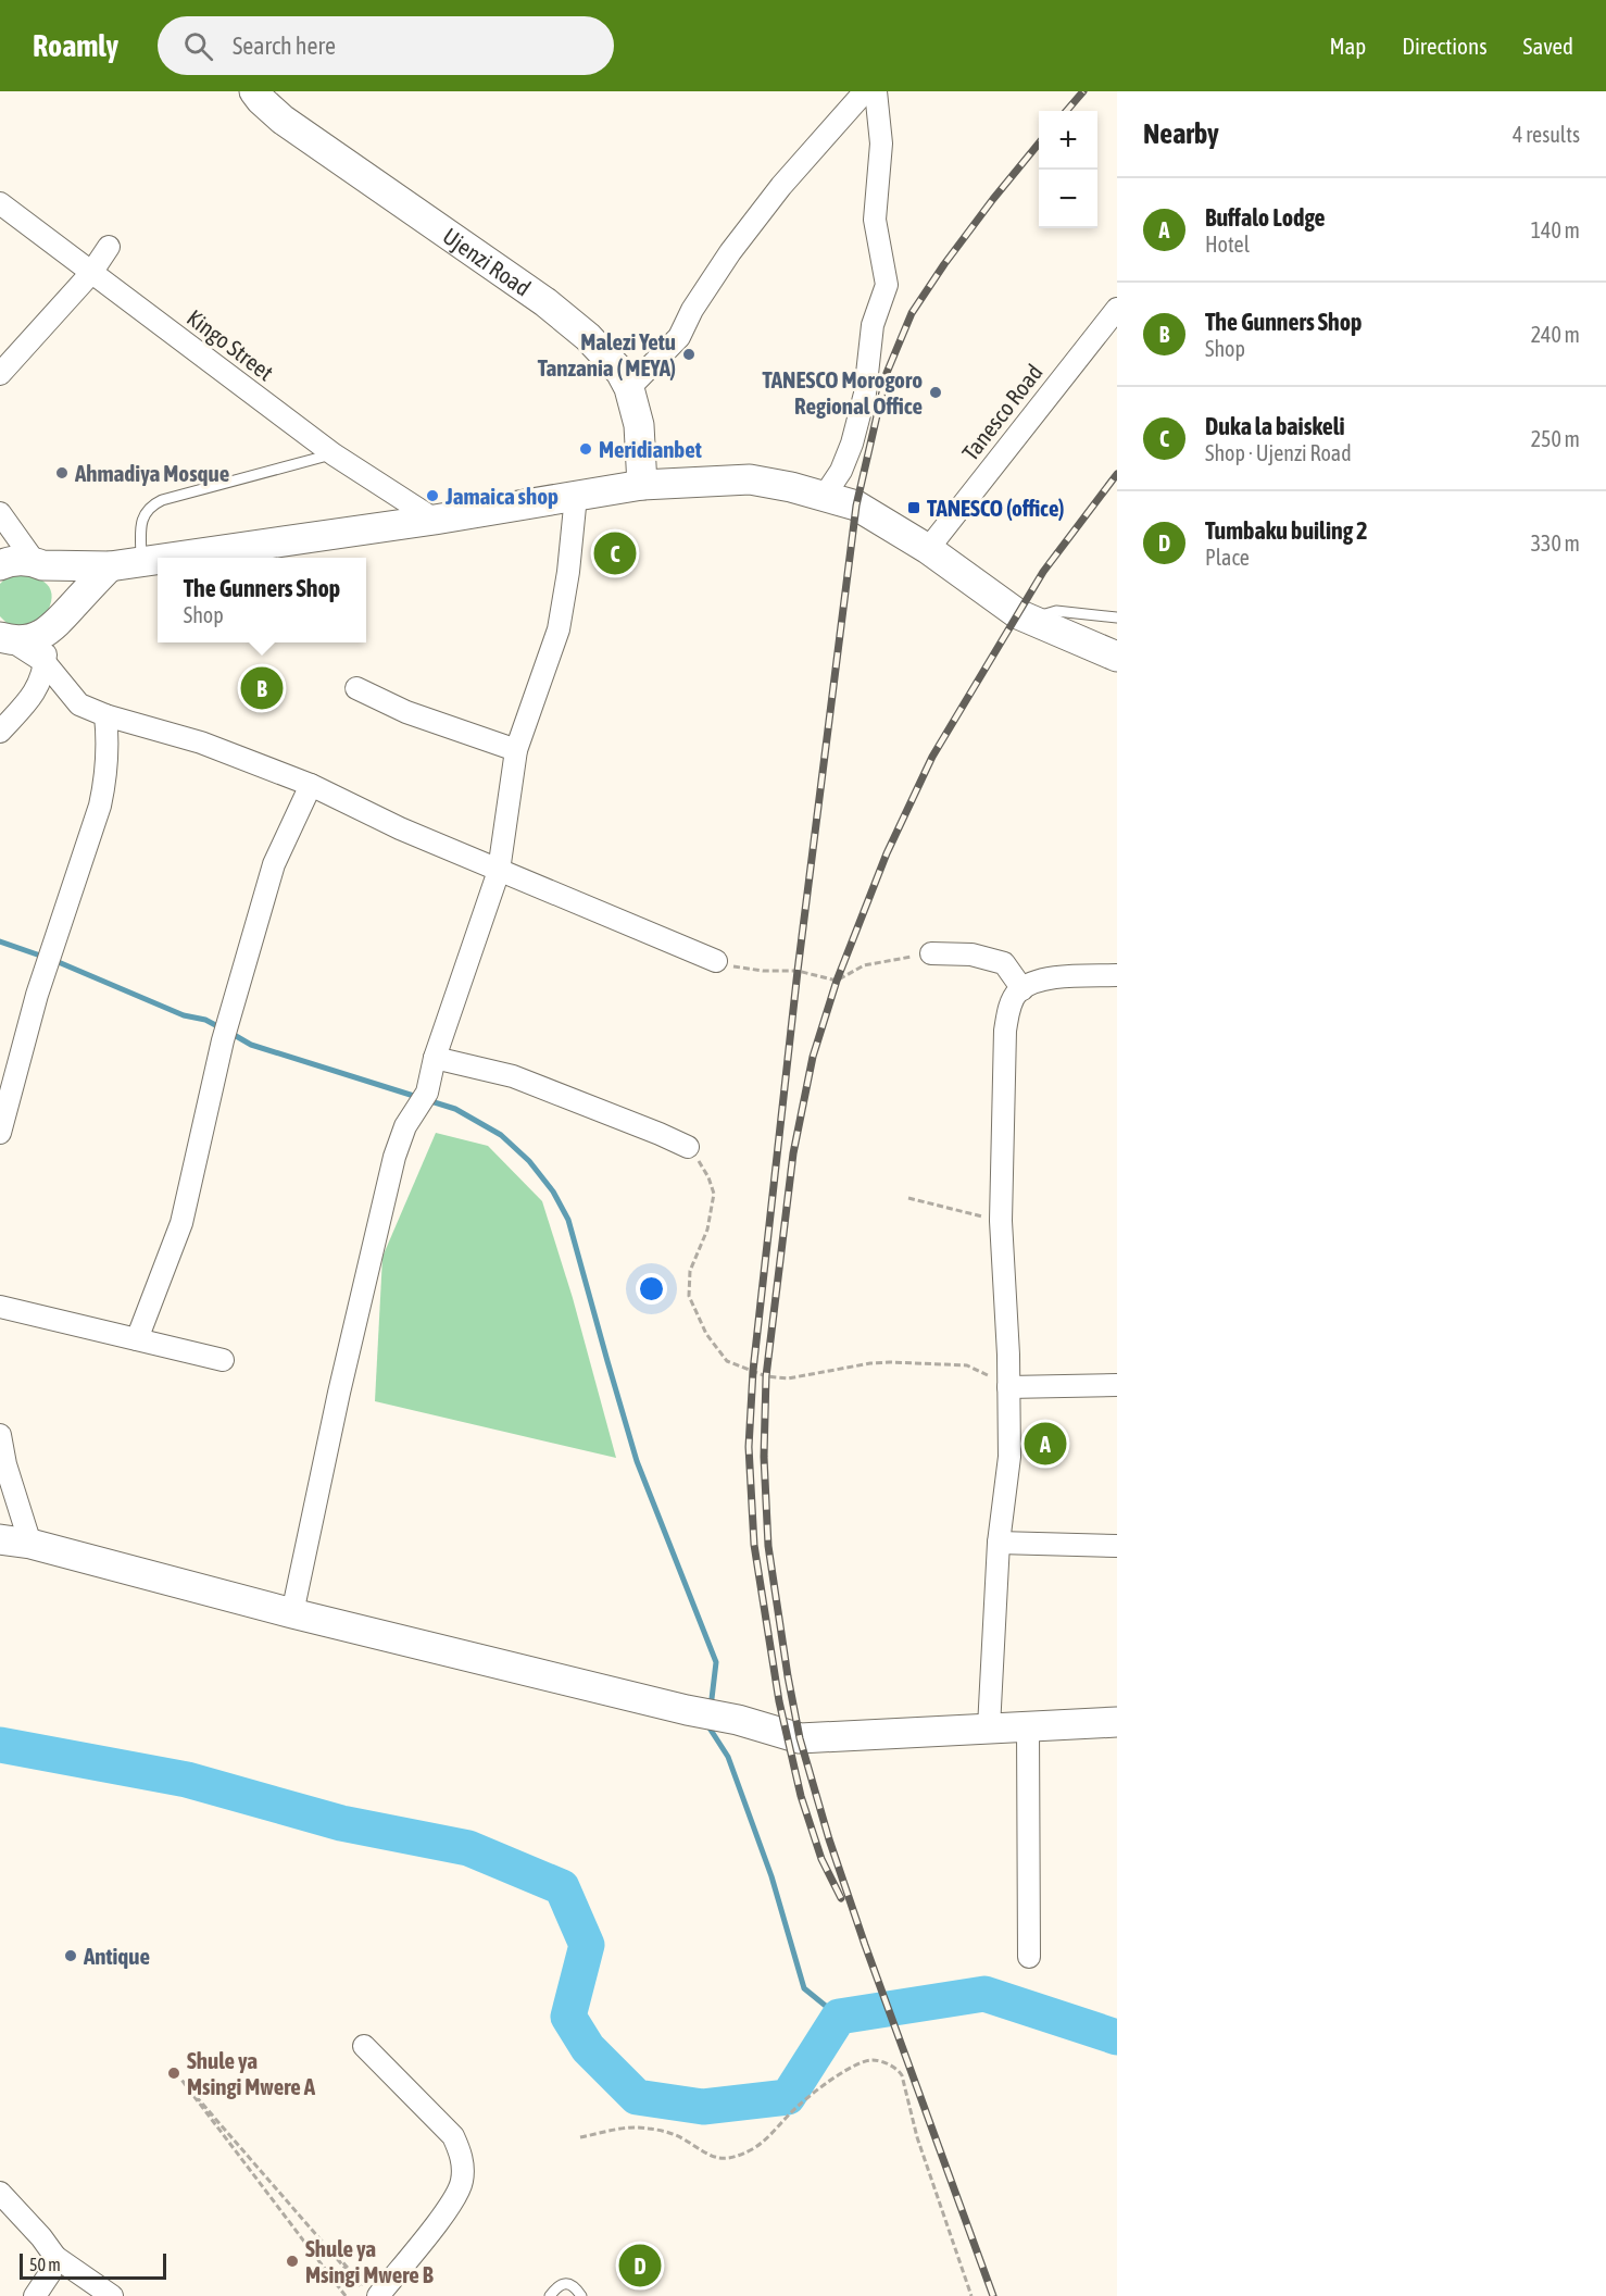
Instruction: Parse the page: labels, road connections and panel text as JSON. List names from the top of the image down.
{
  "streets": {
    "street": ["Ujenzi Road", "Kingo Street", "Tanesco Road"]
  },
  "places": {
    "other": [
      "Malezi Yetu Tanzania ( MEYA)",
      "TANESCO Morogoro Regional Office",
      "Meridianbet",
      "Ahmadiya Mosque",
      "Jamaica shop",
      "Antique",
      "Shule ya Msingi Mwere A",
      "Shule ya Msingi Mwere B"
    ],
    "transit": ["TANESCO (office)"]
  },
  "scale_bar": "50 m",
  "page": {
    "header": "Roamly",
    "search": "Search here",
    "nav": ["Map", "Directions", "Saved"],
    "heading": ["Nearby", "4 results"],
    "map_buttons": ["+", "−"],
    "list": [
      {
        "mark": "A",
        "name": "Buffalo Lodge",
        "note": "Hotel",
        "value": "140 m"
      },
      {
        "mark": "B",
        "name": "The Gunners Shop",
        "note": "Shop",
        "value": "240 m"
      },
      {
        "mark": "C",
        "name": "Duka la baiskeli",
        "note": "Shop · Ujenzi Road",
        "value": "250 m"
      },
      {
        "mark": "D",
        "name": "Tumbaku builing 2",
        "note": "Place",
        "value": "330 m"
      }
    ],
    "pins": [
      "C",
      "B",
      "A",
      "D"
    ],
    "popup": ["The Gunners Shop", "Shop"],
    "scale": "50 m"
  }
}
